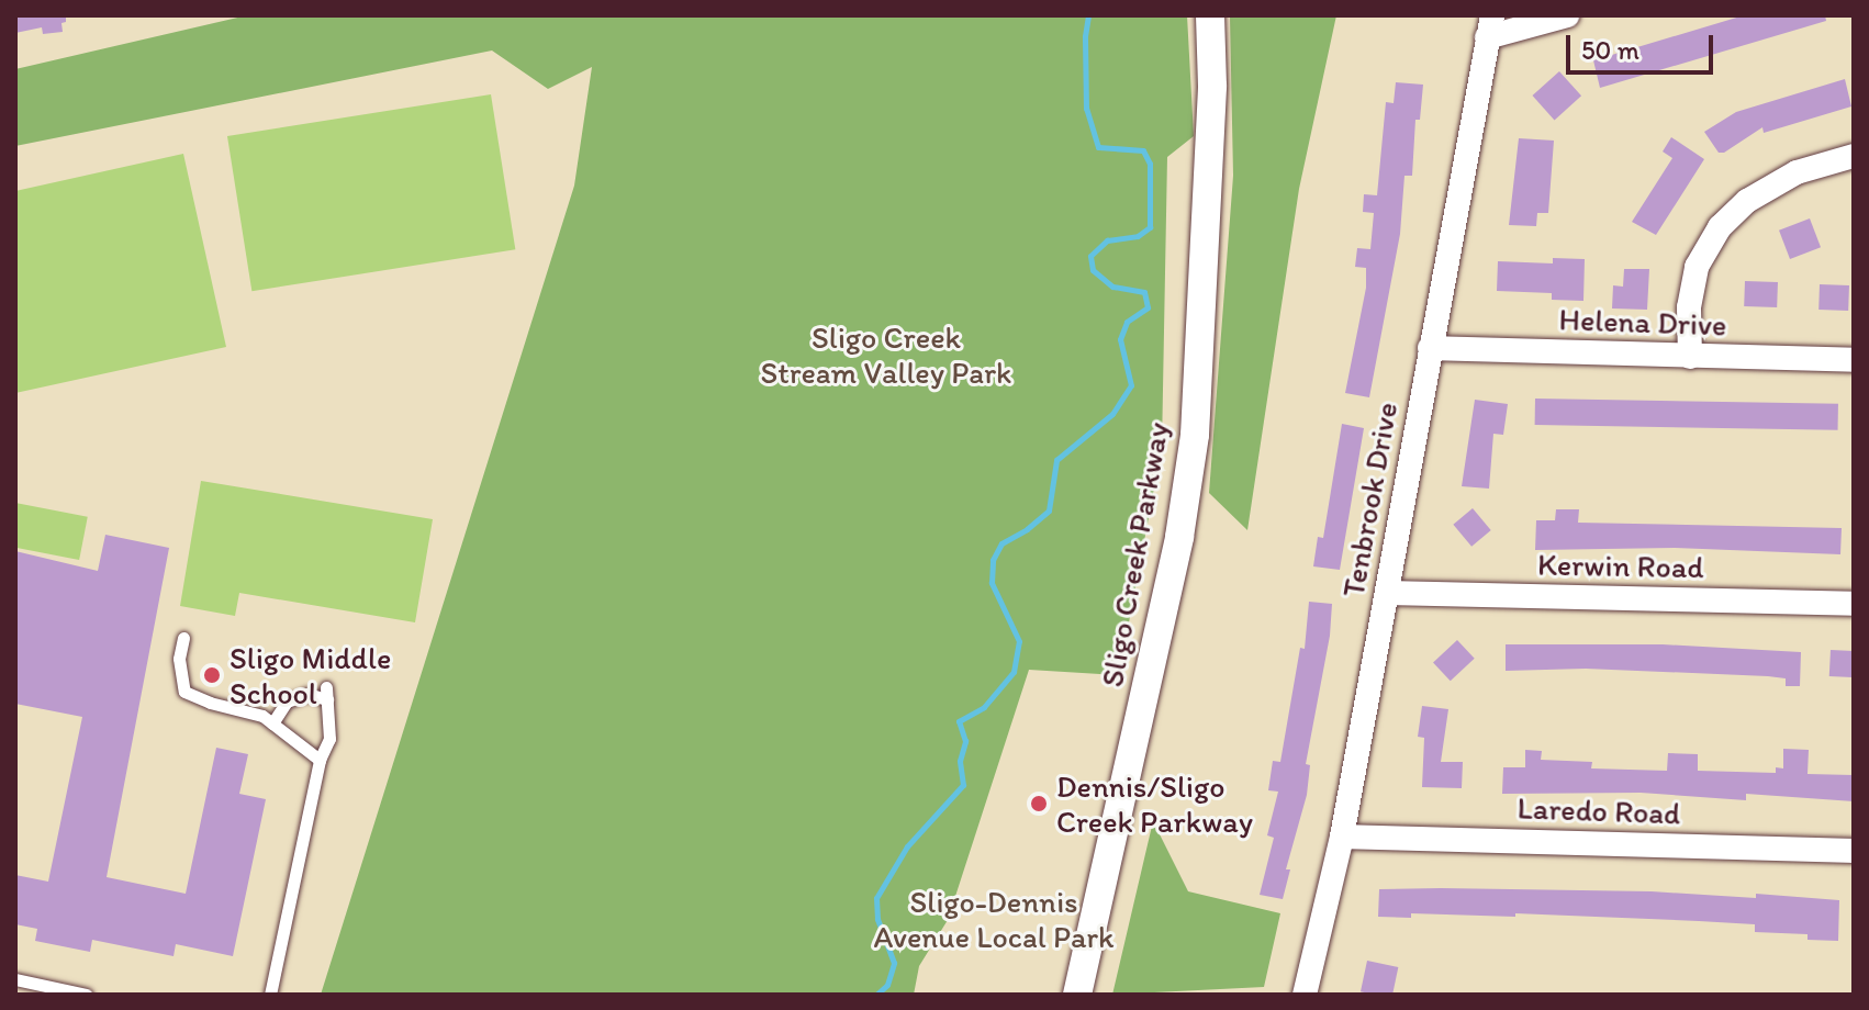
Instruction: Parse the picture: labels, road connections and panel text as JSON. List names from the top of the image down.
{
  "streets": {
    "street": [
      "Helena Drive",
      "Tenbrook Drive",
      "Sligo Creek Parkway",
      "Kerwin Road",
      "Laredo Road"
    ]
  },
  "crossings": [
    ["Helena Drive", "Tenbrook Drive"],
    ["Tenbrook Drive", "Kerwin Road"],
    ["Tenbrook Drive", "Laredo Road"]
  ],
  "parks": ["Sligo Creek Stream Valley Park", "Sligo-Dennis Avenue Local Park"],
  "places": ["Sligo Middle School", "Dennis/Sligo Creek Parkway"],
  "scale_bar": "50 m"
}
